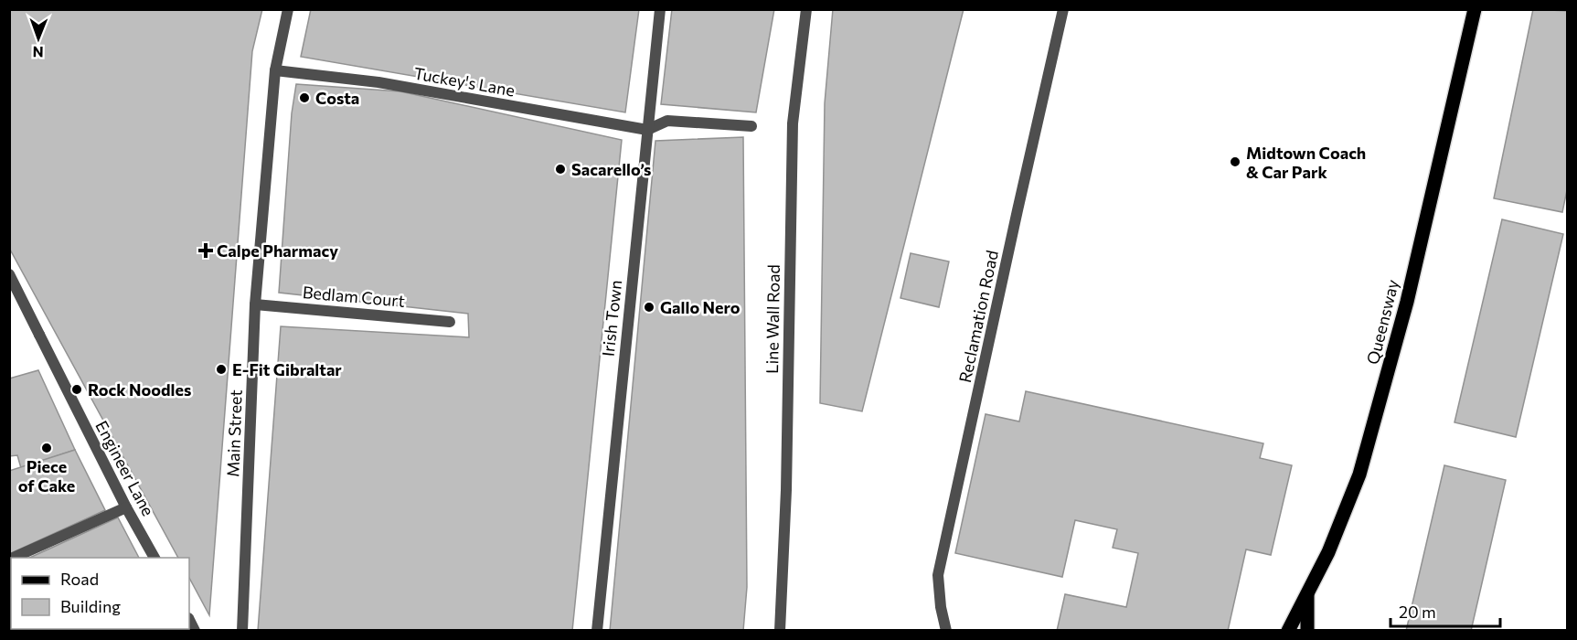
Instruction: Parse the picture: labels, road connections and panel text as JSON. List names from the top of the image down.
{
  "streets": {
    "main road": ["Queensway"],
    "street": [
      "Tuckey's Lane",
      "Bedlam Court",
      "Reclamation Road",
      "Irish Town",
      "Line Wall Road",
      "Main Street",
      "Engineer Lane"
    ]
  },
  "crossings": [
    ["Tuckey's Lane", "Irish Town"],
    ["Tuckey's Lane", "Main Street"],
    ["Bedlam Court", "Main Street"]
  ],
  "places": {
    "other": [
      "Costa",
      "Midtown Coach & Car Park",
      "Sacarello’s",
      "Gallo Nero",
      "E-Fit Gibraltar",
      "Rock Noodles",
      "Piece of Cake"
    ],
    "health": ["Calpe Pharmacy"]
  },
  "legend": ["Road", "Building"],
  "scale_bar": "20 m",
  "north": "bottom"
}
